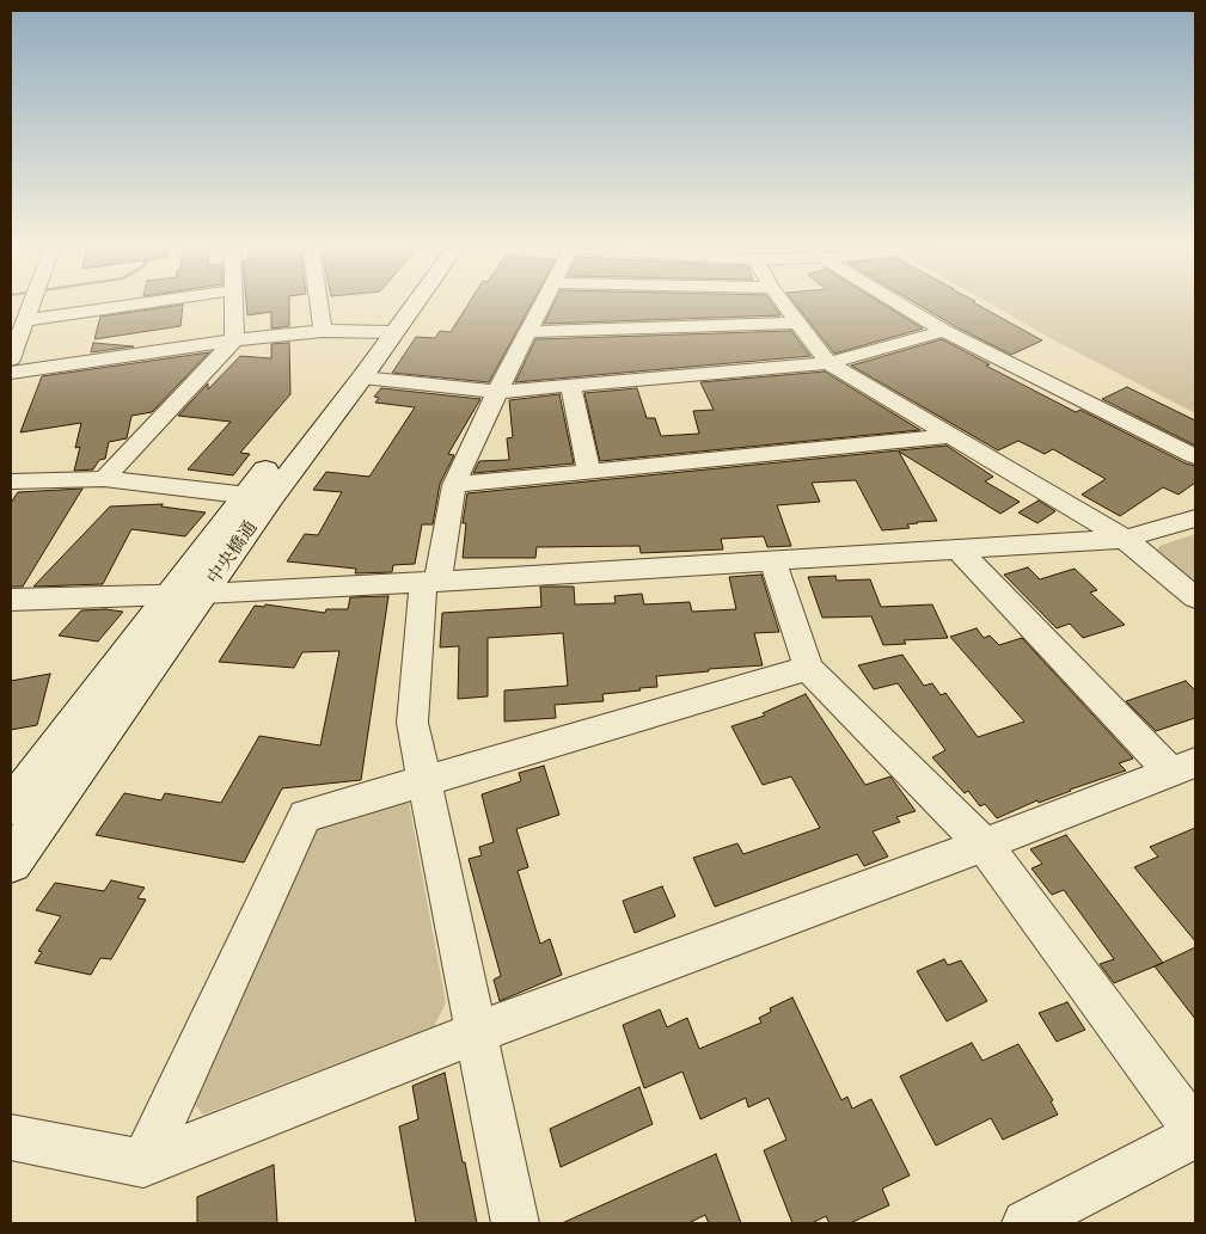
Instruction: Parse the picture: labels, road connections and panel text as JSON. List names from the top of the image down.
{
  "streets": {
    "street": ["中央橋通"]
  }
}
